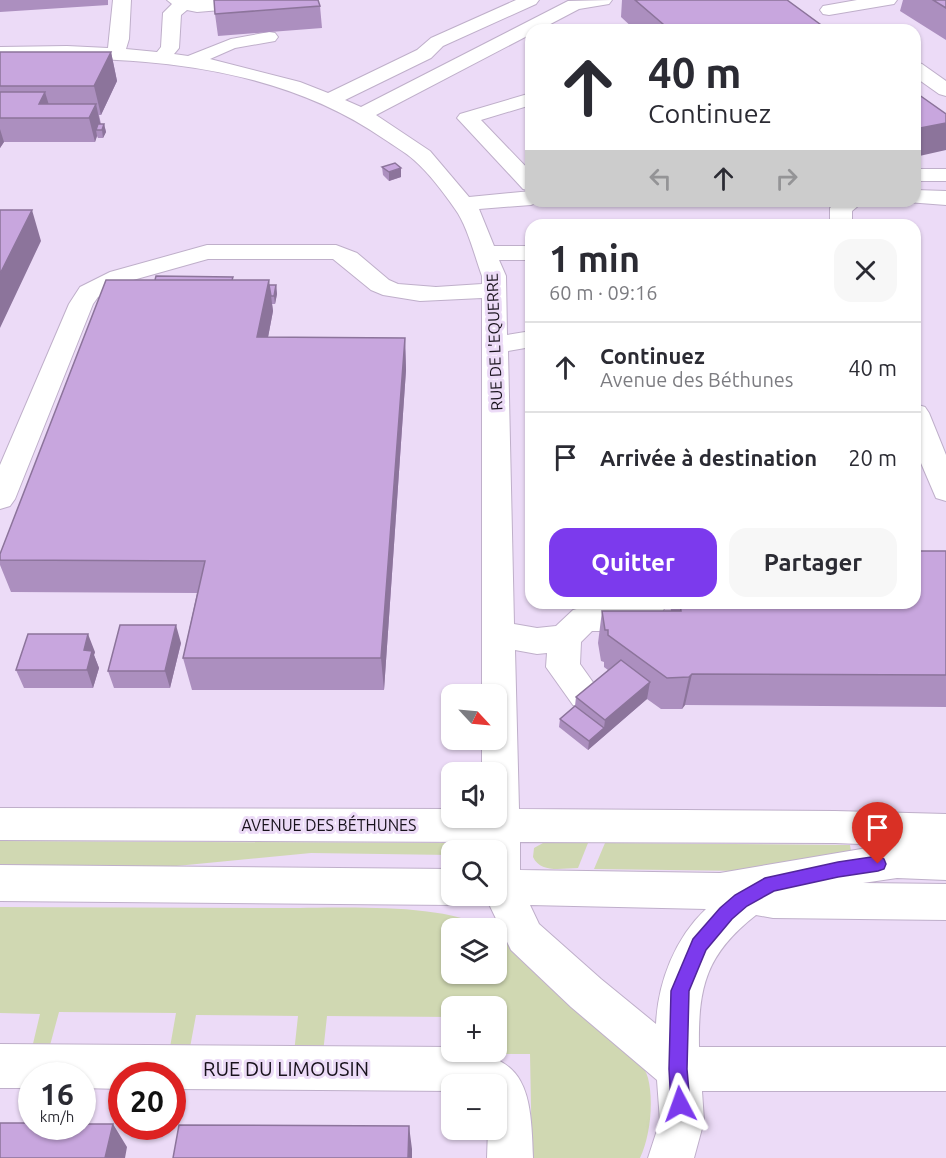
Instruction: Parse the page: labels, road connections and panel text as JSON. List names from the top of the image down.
{
  "streets": {
    "street": ["RUE DE L'EQUERRE", "AVENUE DES BÉTHUNES", "RUE DU LIMOUSIN"]
  },
  "north": "bottom right",
  "page": {
    "turn": ["40 m", "Continuez"],
    "heading": ["1 min", "60 m · 09:16"],
    "list": [
      {
        "name": "Continuez",
        "note": "Avenue des Béthunes",
        "value": "40 m"
      },
      {
        "name": "Arrivée à destination",
        "value": "20 m"
      }
    ],
    "buttons": ["Quitter", "Partager"],
    "map_buttons": ["+", "−"],
    "speed": "16 km/h",
    "limit": "20"
  }
}
